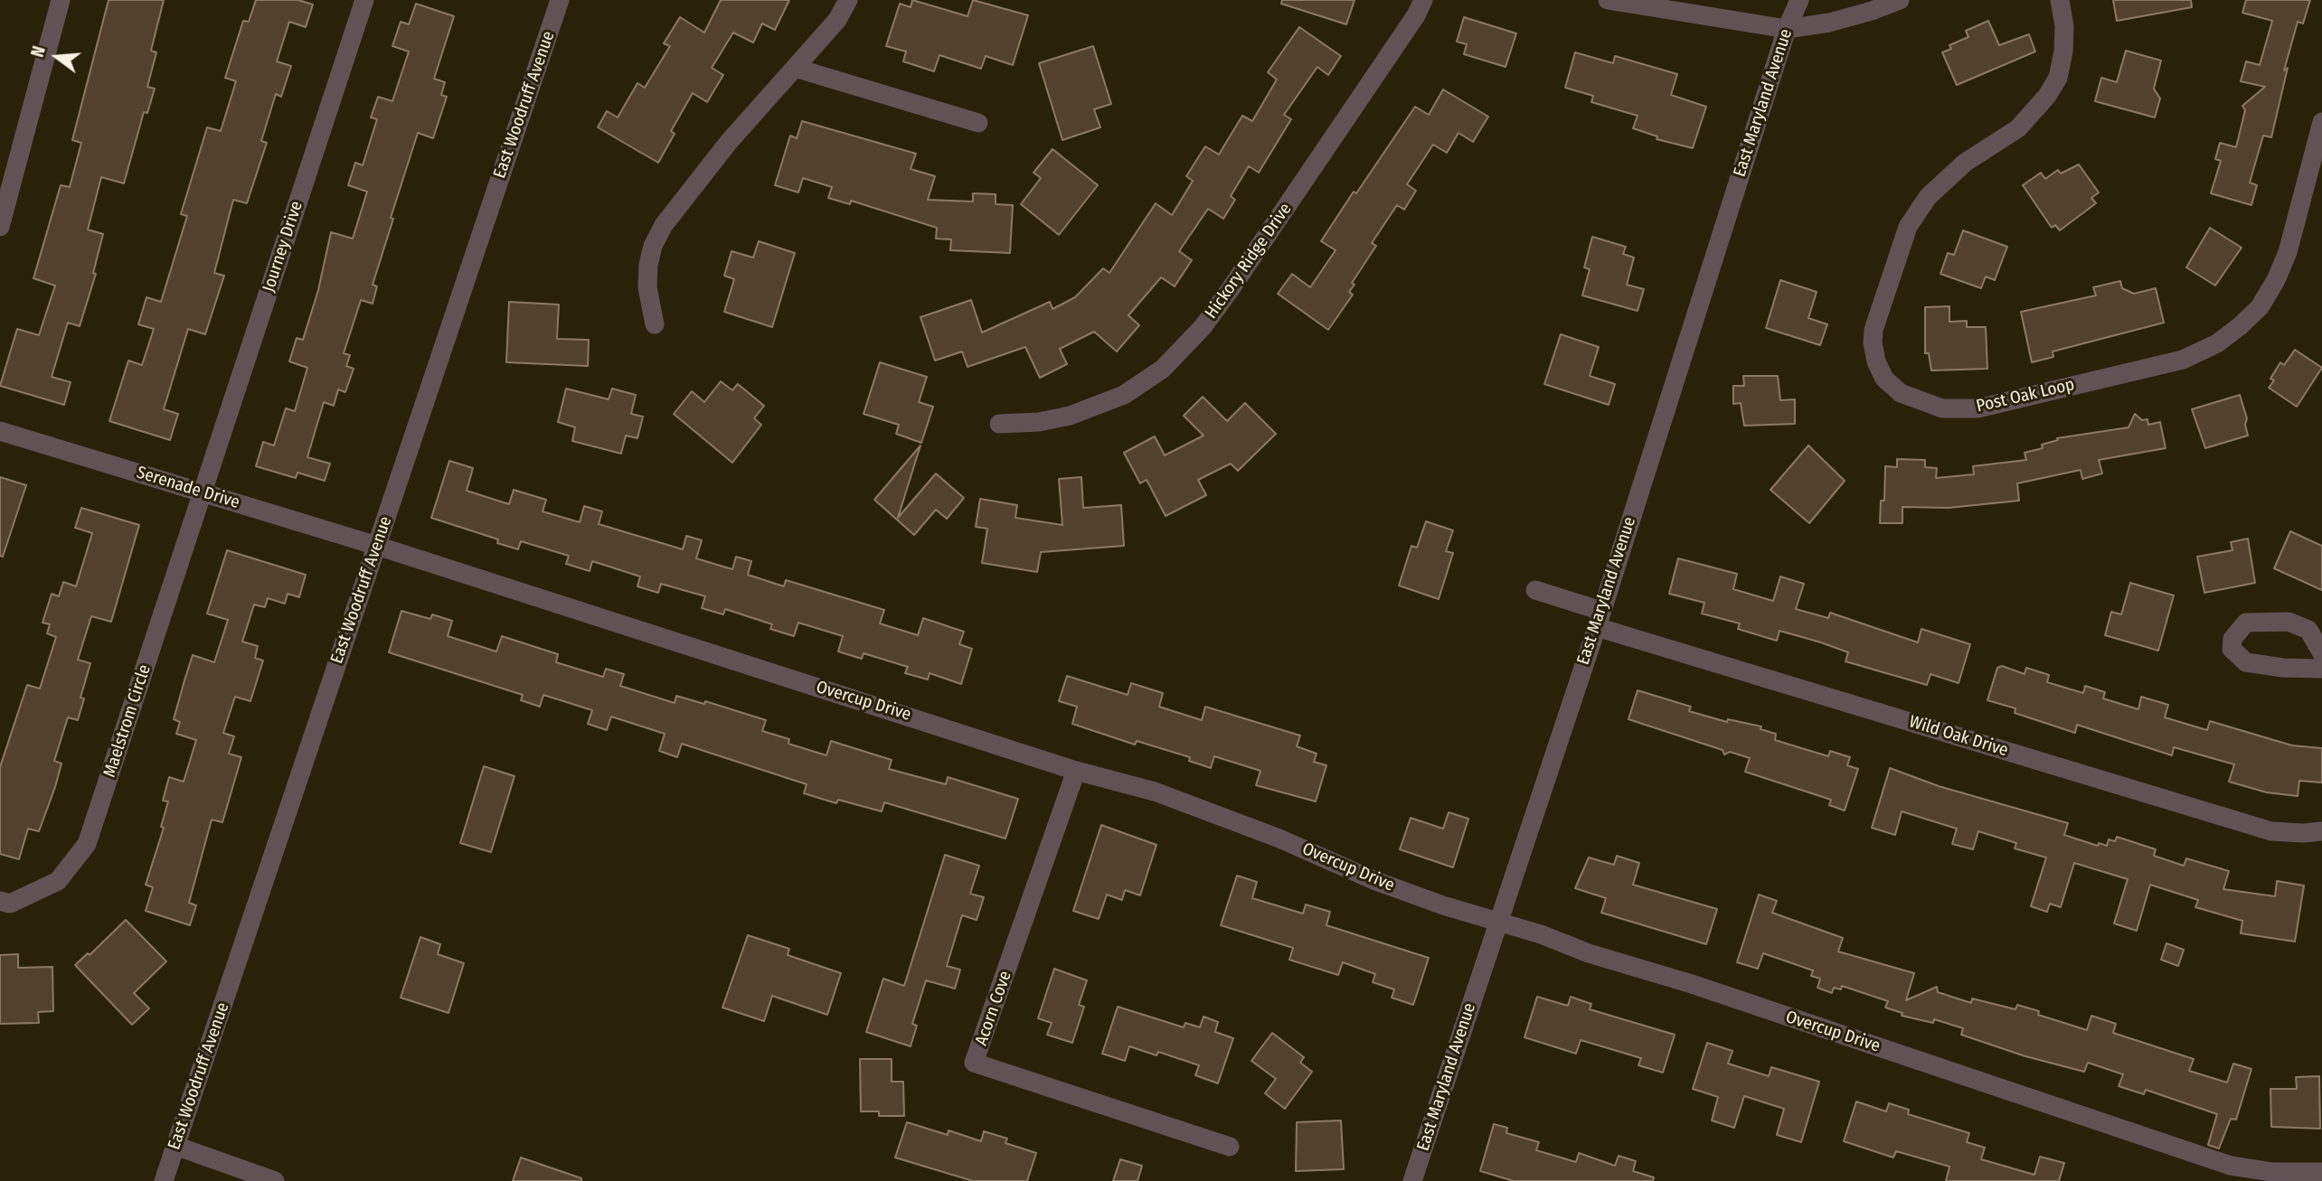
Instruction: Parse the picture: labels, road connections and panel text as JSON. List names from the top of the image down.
{
  "streets": {
    "street": [
      "East Maryland Avenue",
      "East Woodruff Avenue",
      "Journey Drive",
      "Hickory Ridge Drive",
      "Post Oak Loop",
      "Serenade Drive",
      "Overcup Drive",
      "Maelstrom Circle",
      "Wild Oak Drive",
      "Acorn Cove"
    ]
  },
  "crossings": [
    ["East Maryland Avenue", "Overcup Drive"],
    ["East Maryland Avenue", "Wild Oak Drive"],
    ["East Woodruff Avenue", "Serenade Drive"],
    ["East Woodruff Avenue", "Overcup Drive"],
    ["Journey Drive", "Serenade Drive"],
    ["Journey Drive", "Maelstrom Circle"],
    ["Serenade Drive", "Overcup Drive"],
    ["Serenade Drive", "Maelstrom Circle"],
    ["Overcup Drive", "Acorn Cove"]
  ],
  "north": "left"
}
